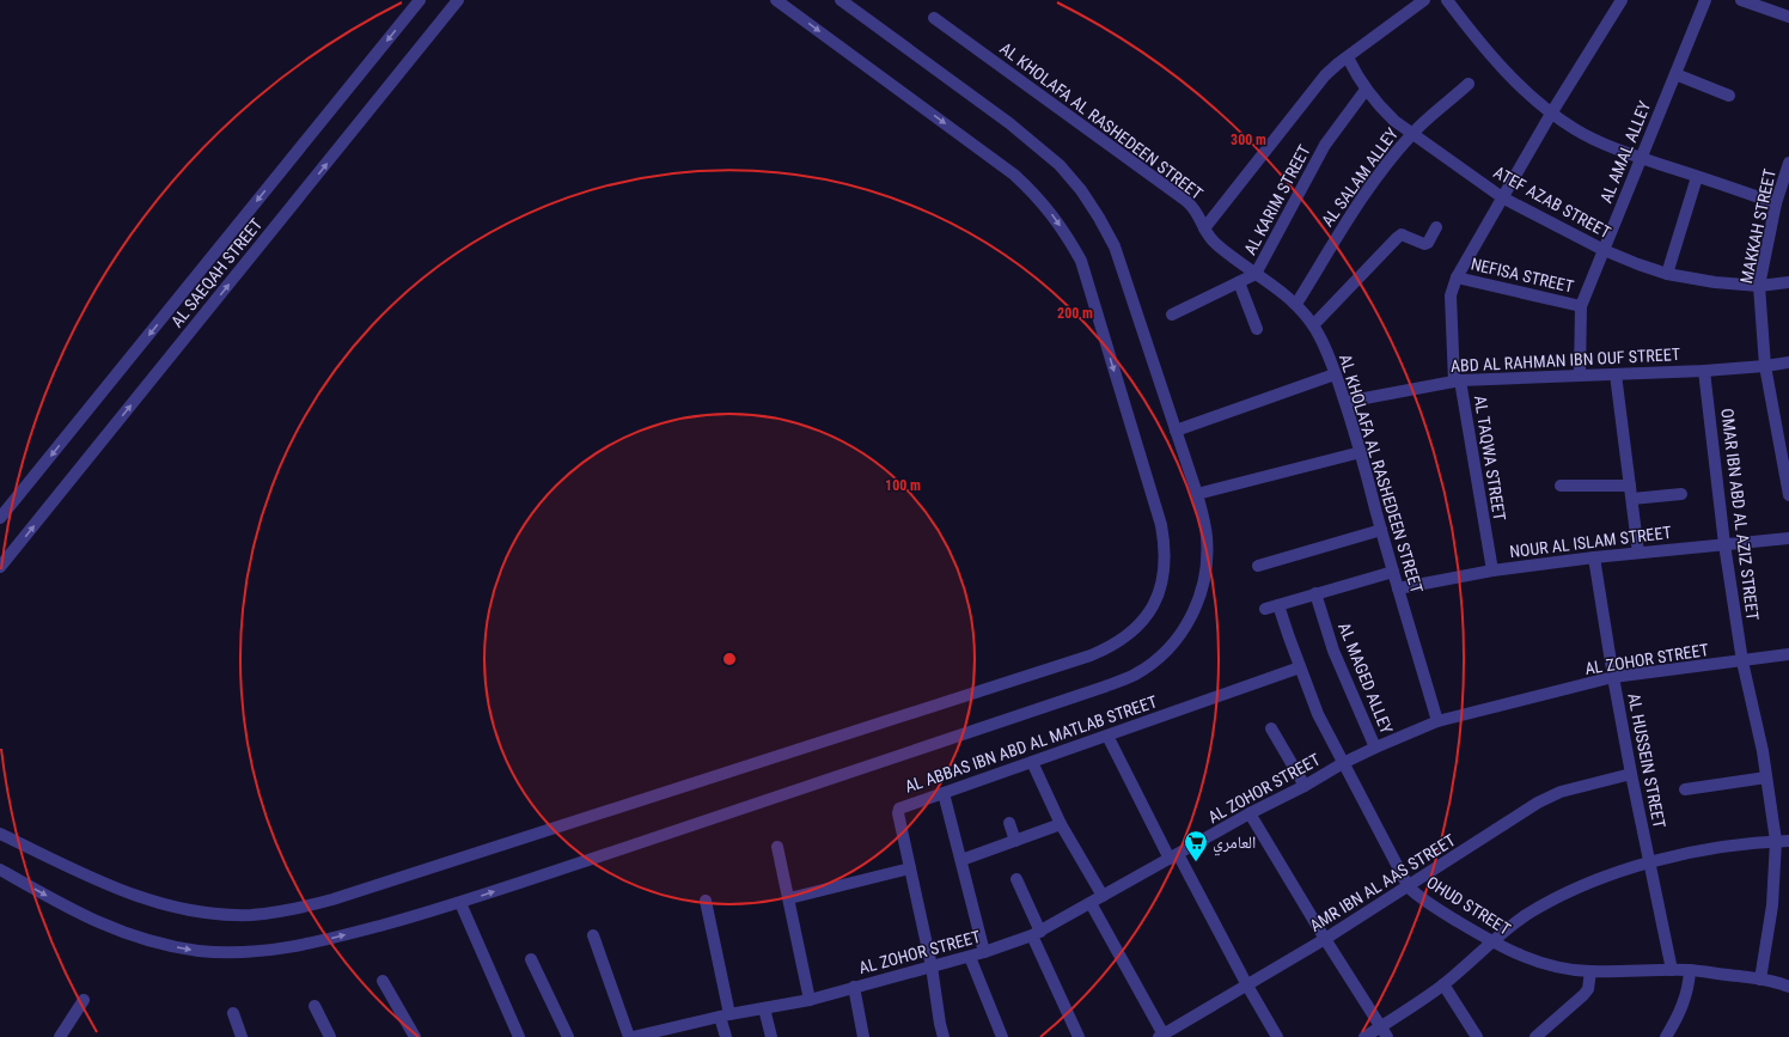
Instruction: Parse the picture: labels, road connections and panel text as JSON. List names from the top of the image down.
{
  "streets": {
    "street": [
      "AL KHOLAFA AL RASHEDEEN STREET",
      "AL AMAL ALLEY",
      "AL SALAM ALLEY",
      "AL KARIM STREET",
      "ATEF AZAB STREET",
      "MAKKAH STREET",
      "AL SAEQAH STREET",
      "NEFISA STREET",
      "ABD AL RAHMAN IBN OUF STREET",
      "AL TAQWA STREET",
      "OMAR IBN ABD AL AZIZ STREET",
      "NOUR AL ISLAM STREET",
      "AL ZOHOR STREET",
      "AL MAGED ALLEY",
      "AL ABBAS IBN ABD AL MATLAB STREET",
      "AL HUSSEIN STREET",
      "AMR IBN AL AAS STREET",
      "OHUD STREET"
    ]
  },
  "crossings": [
    ["AL KHOLAFA AL RASHEDEEN STREET", "AL SALAM ALLEY"],
    ["AL KHOLAFA AL RASHEDEEN STREET", "AL KARIM STREET"],
    ["AL KHOLAFA AL RASHEDEEN STREET", "ABD AL RAHMAN IBN OUF STREET"],
    ["AL KHOLAFA AL RASHEDEEN STREET", "NOUR AL ISLAM STREET"],
    ["AL KHOLAFA AL RASHEDEEN STREET", "AL ZOHOR STREET"],
    ["AL AMAL ALLEY", "ATEF AZAB STREET"],
    ["AL AMAL ALLEY", "NEFISA STREET"],
    ["AL AMAL ALLEY", "ABD AL RAHMAN IBN OUF STREET"],
    ["AL SALAM ALLEY", "ATEF AZAB STREET"],
    ["AL KARIM STREET", "ATEF AZAB STREET"],
    ["ATEF AZAB STREET", "MAKKAH STREET"],
    ["ATEF AZAB STREET", "AL TAQWA STREET"],
    ["MAKKAH STREET", "ABD AL RAHMAN IBN OUF STREET"],
    ["NEFISA STREET", "AL TAQWA STREET"],
    ["ABD AL RAHMAN IBN OUF STREET", "AL TAQWA STREET"],
    ["ABD AL RAHMAN IBN OUF STREET", "OMAR IBN ABD AL AZIZ STREET"],
    ["AL TAQWA STREET", "NOUR AL ISLAM STREET"],
    ["OMAR IBN ABD AL AZIZ STREET", "NOUR AL ISLAM STREET"],
    ["OMAR IBN ABD AL AZIZ STREET", "AL ZOHOR STREET"],
    ["OMAR IBN ABD AL AZIZ STREET", "OHUD STREET"],
    ["NOUR AL ISLAM STREET", "AL HUSSEIN STREET"],
    ["AL ZOHOR STREET", "AL MAGED ALLEY"],
    ["AL ZOHOR STREET", "AL ABBAS IBN ABD AL MATLAB STREET"],
    ["AL ZOHOR STREET", "AL HUSSEIN STREET"],
    ["AL ZOHOR STREET", "OHUD STREET"],
    ["AL ABBAS IBN ABD AL MATLAB STREET", "OHUD STREET"],
    ["AL HUSSEIN STREET", "AMR IBN AL AAS STREET"],
    ["AL HUSSEIN STREET", "OHUD STREET"],
    ["AMR IBN AL AAS STREET", "OHUD STREET"]
  ],
  "places": {
    "supermarket": ["العامري"]
  },
  "rings": ["300 m", "200 m", "100 m"]
}
